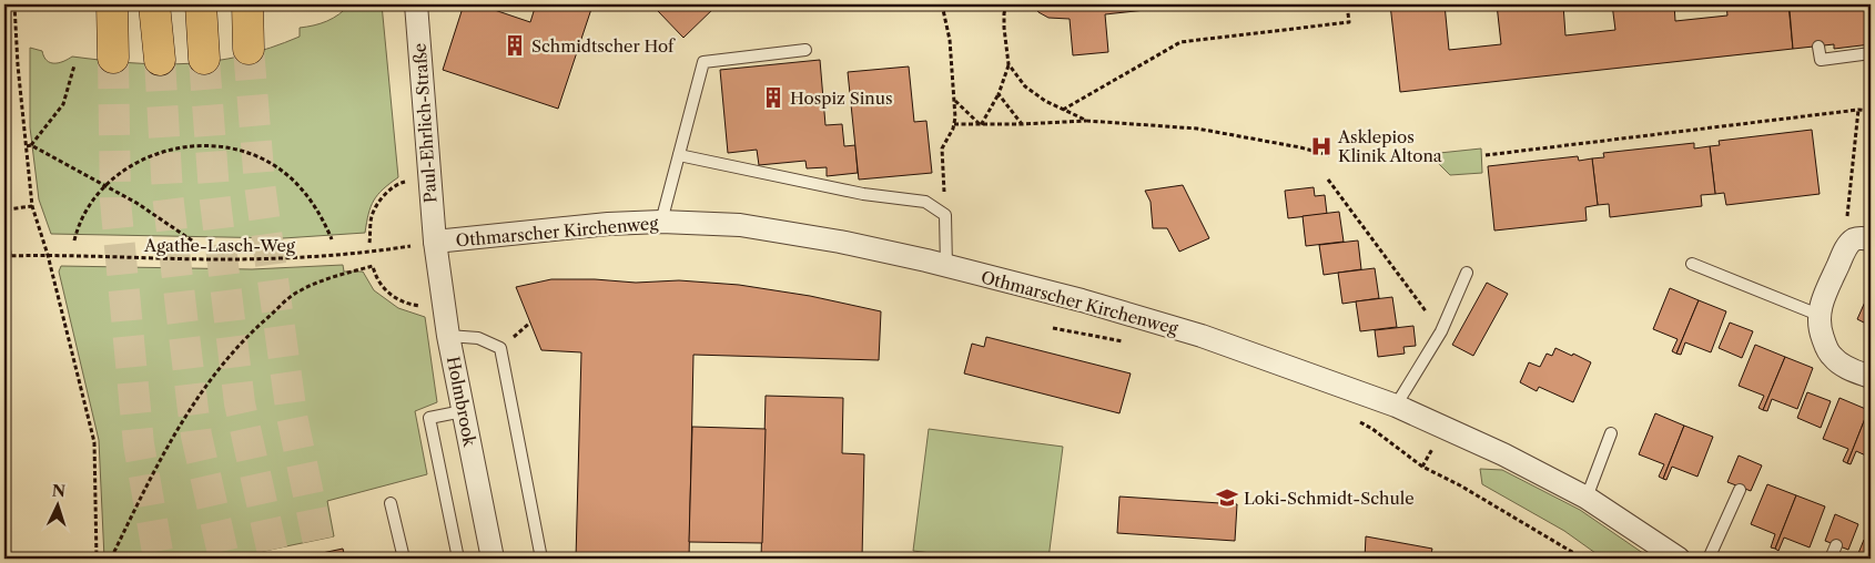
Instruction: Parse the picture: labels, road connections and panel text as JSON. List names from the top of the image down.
{
  "streets": {
    "street": ["Paul-Ehrlich-Straße", "Othmarscher Kirchenweg", "Holmbrook"],
    "path": ["Agathe-Lasch-Weg"]
  },
  "crossings": [
    ["Paul-Ehrlich-Straße", "Othmarscher Kirchenweg"],
    ["Paul-Ehrlich-Straße", "Agathe-Lasch-Weg"],
    ["Paul-Ehrlich-Straße", "Holmbrook"],
    ["Othmarscher Kirchenweg", "Agathe-Lasch-Weg"],
    ["Othmarscher Kirchenweg", "Holmbrook"],
    ["Agathe-Lasch-Weg", "Holmbrook"]
  ],
  "places": {
    "building": ["Schmidtscher Hof", "Hospiz Sinus"],
    "hospital": ["Asklepios Klinik Altona"],
    "school or university": ["Loki-Schmidt-Schule"]
  },
  "north": "top"
}
